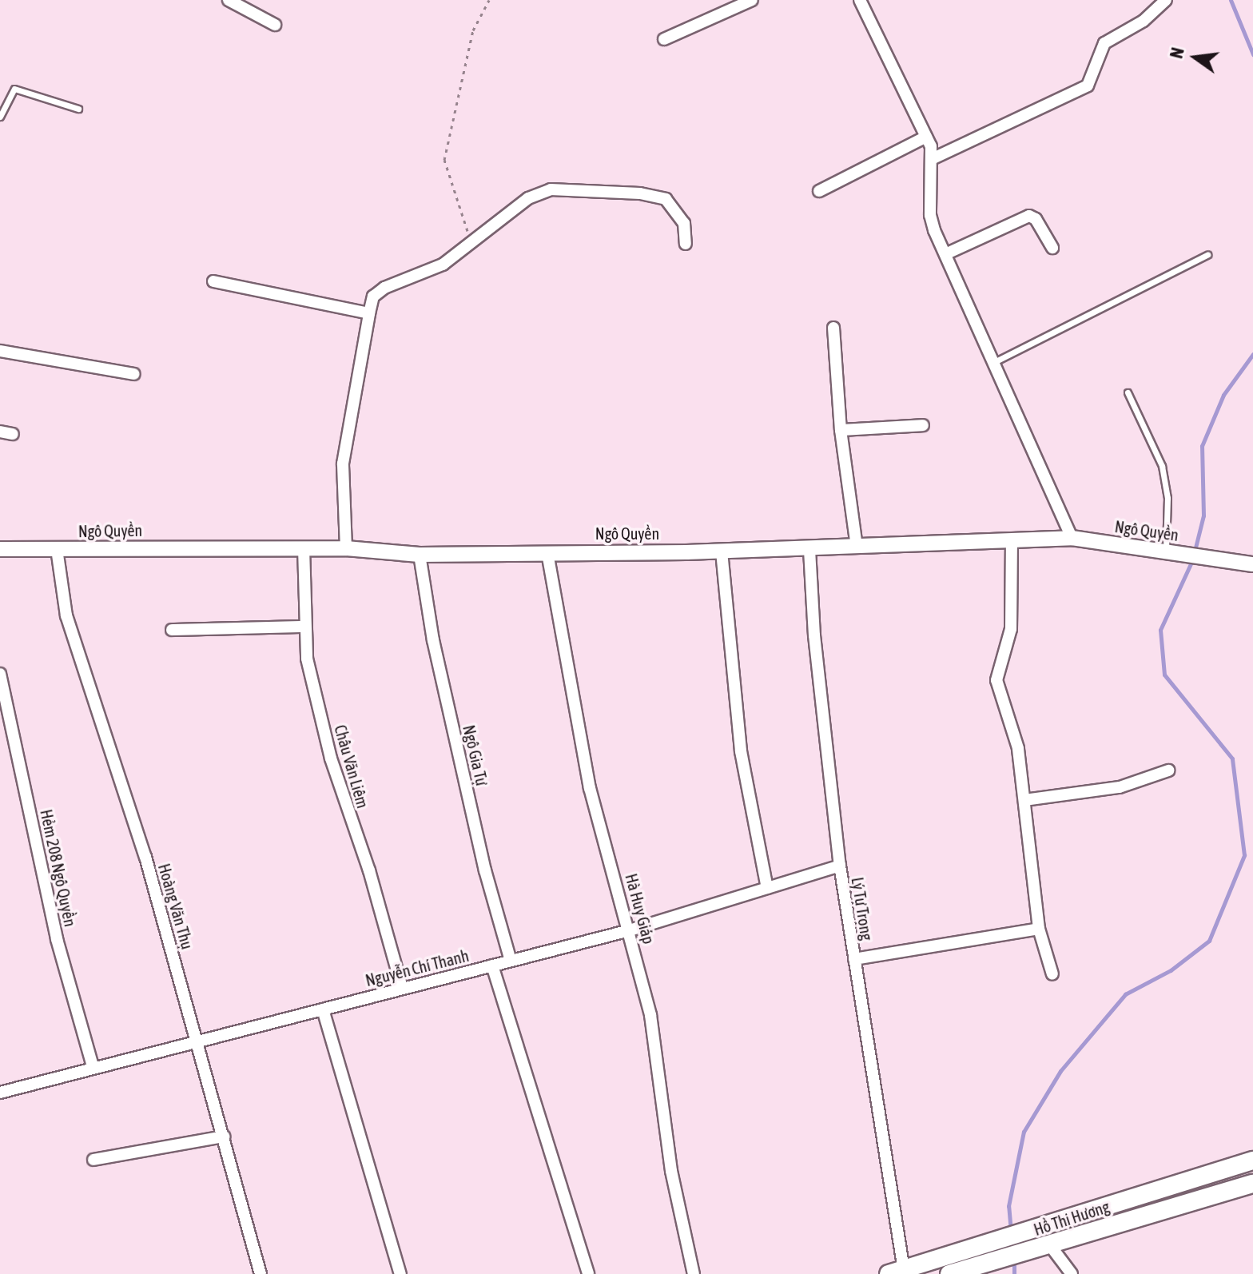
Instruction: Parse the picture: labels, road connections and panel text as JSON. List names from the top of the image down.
{
  "streets": {
    "main road": ["Hồ Thị Hương"],
    "street": [
      "Ngô Quyền",
      "Ngô Gia Tự",
      "Châu Văn Liêm",
      "Hẻm 208 Ngô Quyền",
      "Hoàng Văn Thụ",
      "Hà Huy Giáp",
      "Lý Tự Trọng",
      "Nguyễn Chí Thanh"
    ]
  },
  "crossings": [
    ["Ngô Quyền", "Ngô Gia Tự"],
    ["Ngô Quyền", "Châu Văn Liêm"],
    ["Ngô Quyền", "Hoàng Văn Thụ"],
    ["Ngô Quyền", "Hà Huy Giáp"],
    ["Ngô Quyền", "Lý Tự Trọng"],
    ["Ngô Gia Tự", "Nguyễn Chí Thanh"],
    ["Châu Văn Liêm", "Nguyễn Chí Thanh"],
    ["Hẻm 208 Ngô Quyền", "Nguyễn Chí Thanh"],
    ["Hoàng Văn Thụ", "Nguyễn Chí Thanh"],
    ["Hà Huy Giáp", "Nguyễn Chí Thanh"],
    ["Lý Tự Trọng", "Nguyễn Chí Thanh"],
    ["Lý Tự Trọng", "Hồ Thị Hương"]
  ],
  "north": "left"
}
